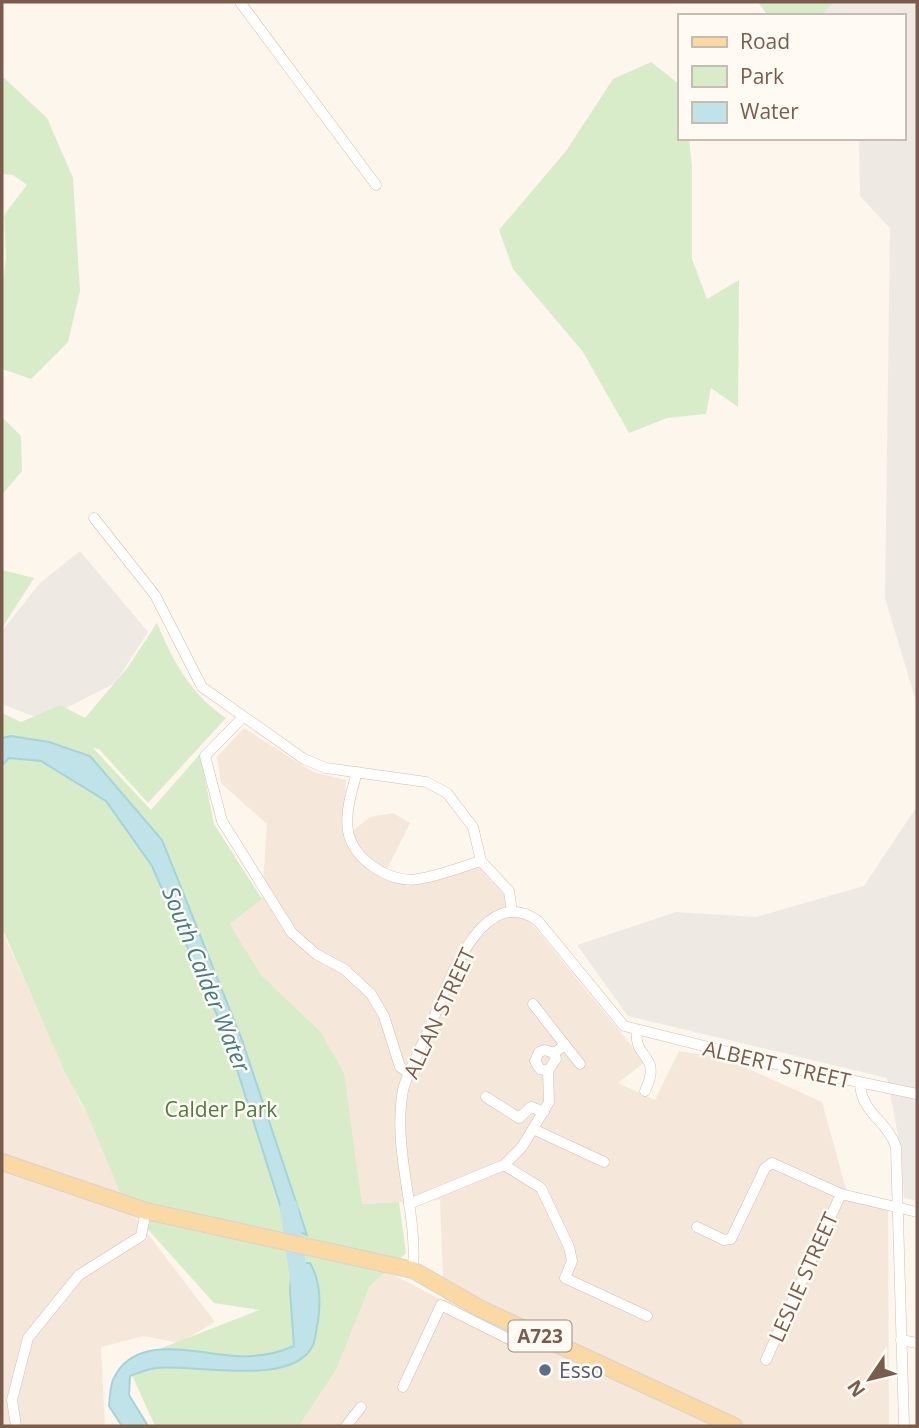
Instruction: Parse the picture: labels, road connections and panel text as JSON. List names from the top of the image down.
{
  "streets": {
    "main road": ["A723"],
    "street": ["ALLAN STREET", "ALBERT STREET", "LESLIE STREET"]
  },
  "crossings": [
    ["ALLAN STREET", "A723"]
  ],
  "water": ["South Calder Water"],
  "parks": ["Calder Park"],
  "places": ["Esso"],
  "legend": ["Road", "Park", "Water"],
  "north": "bottom left"
}
